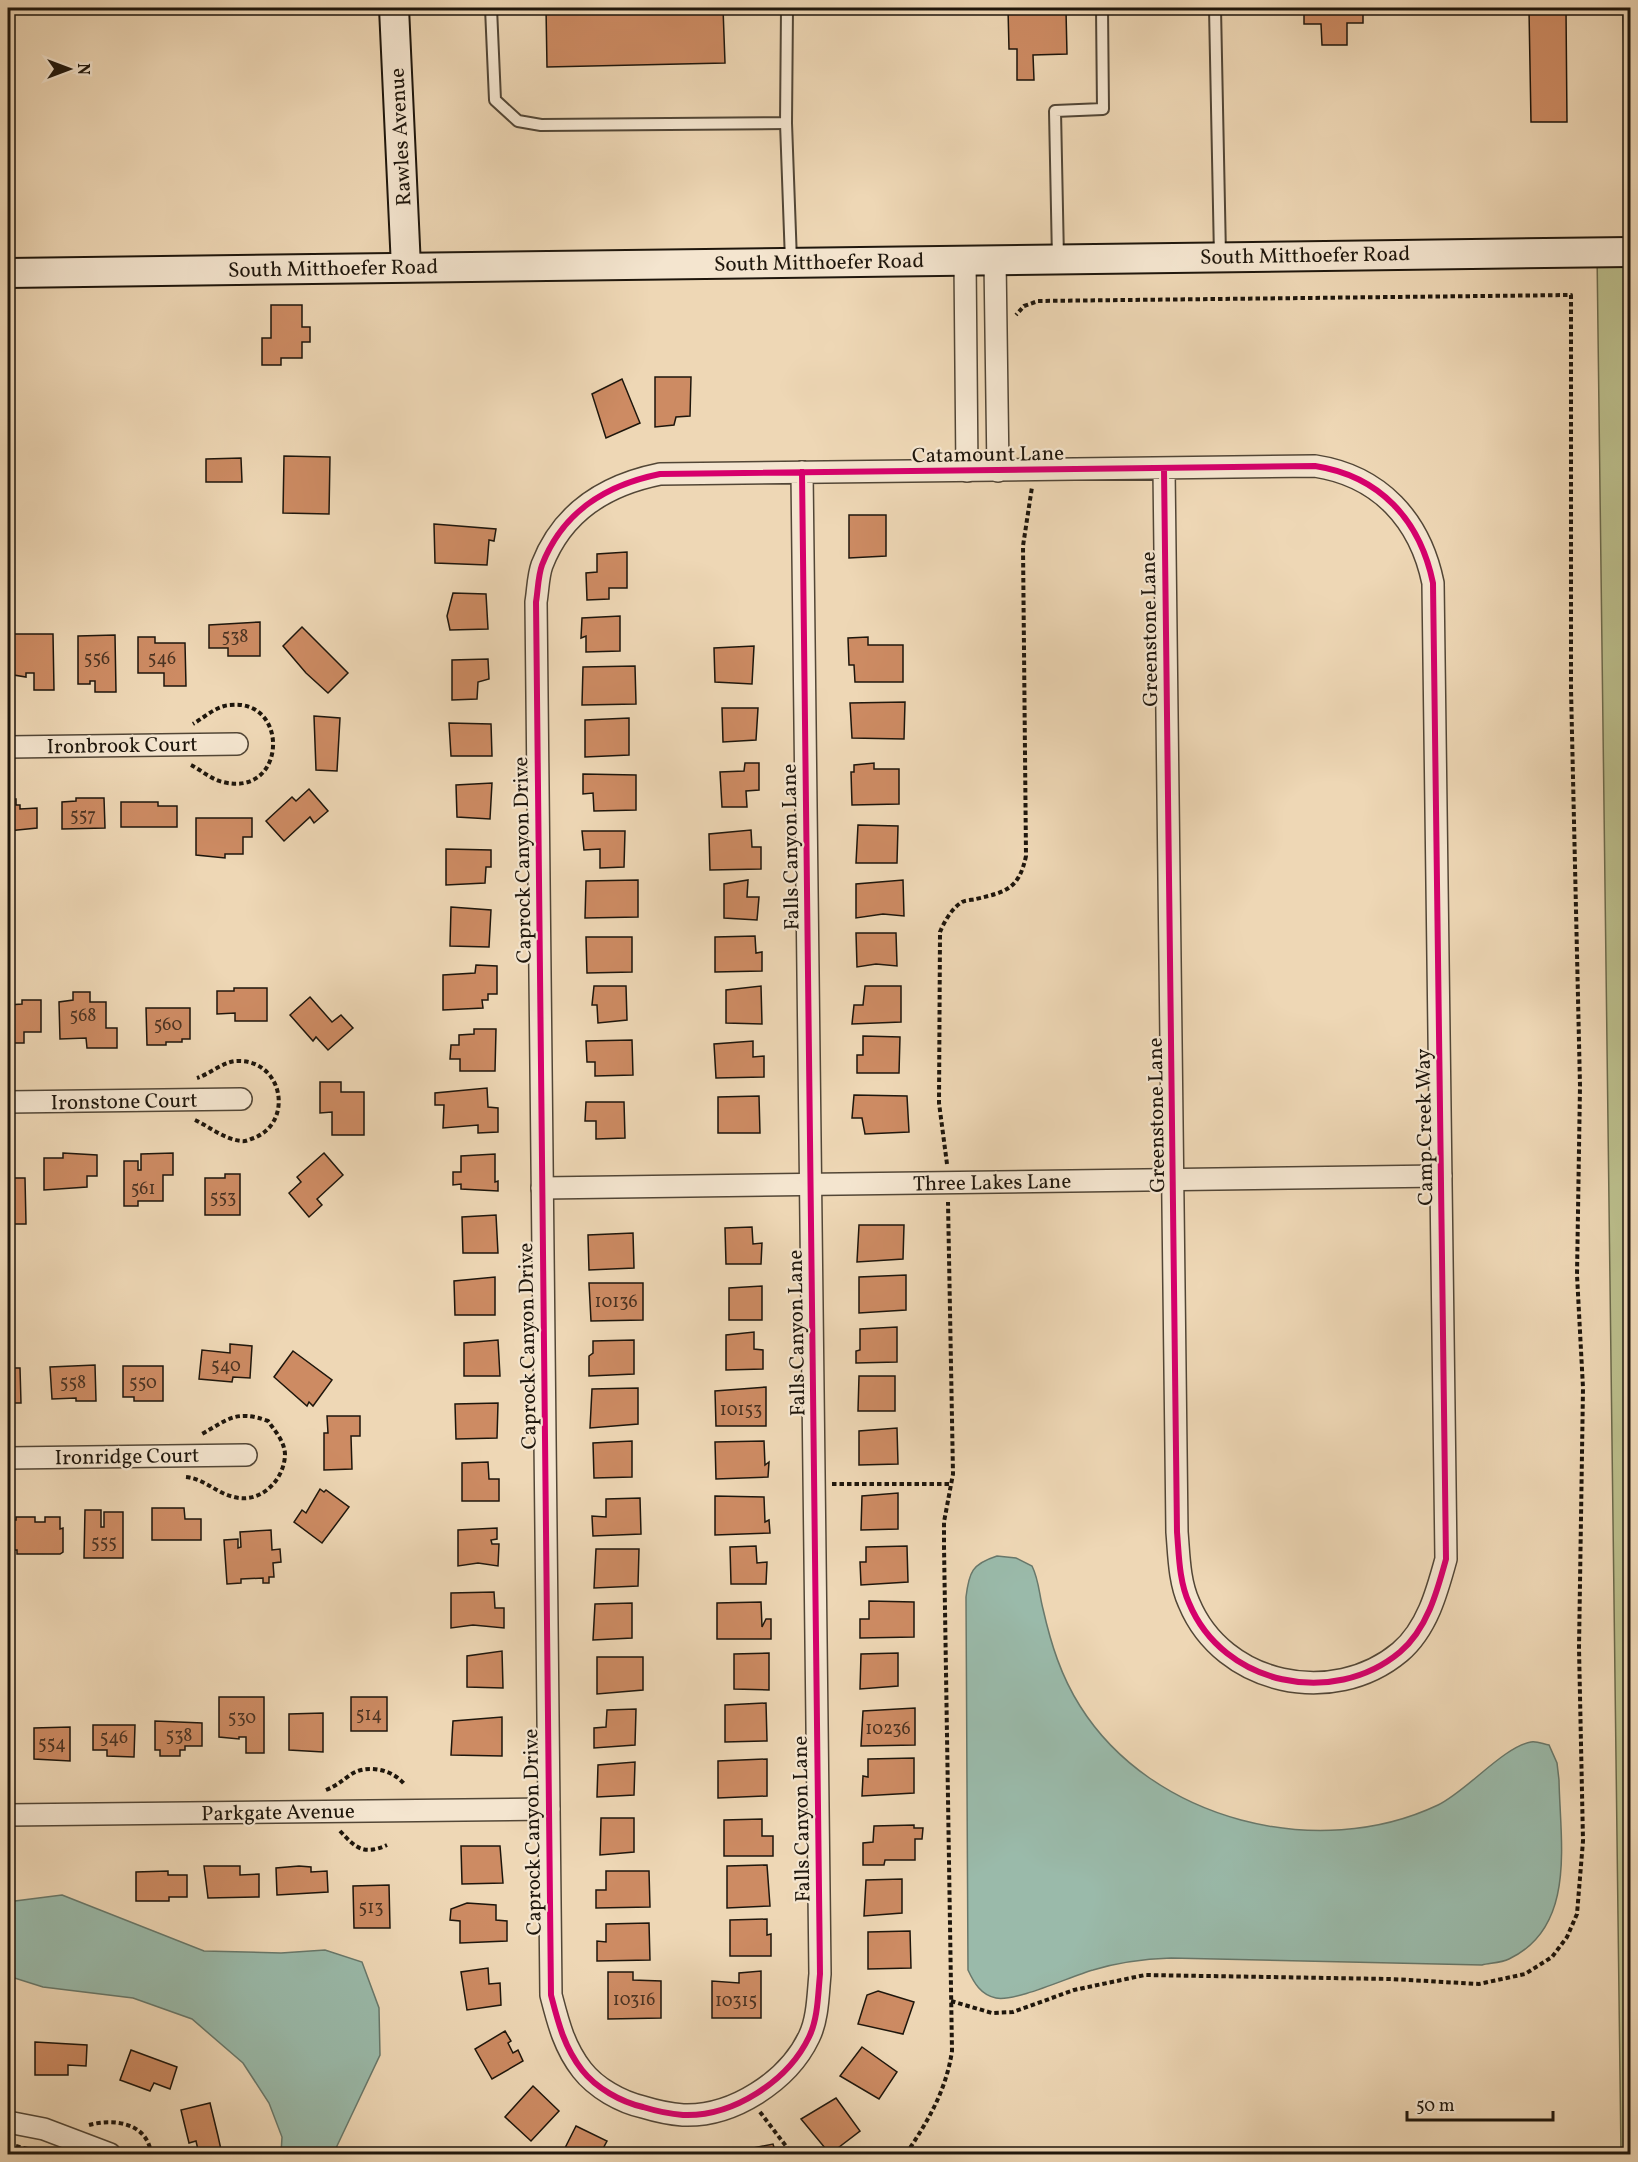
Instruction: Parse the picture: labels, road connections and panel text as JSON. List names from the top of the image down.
{
  "streets": {
    "main road": ["Rawles Avenue", "South Mitthoefer Road"],
    "street": [
      "Catamount Lane",
      "Greenstone Lane",
      "Ironbrook Court",
      "Falls Canyon Lane",
      "Caprock Canyon Drive",
      "Ironstone Court",
      "Camp Creek Way",
      "Three Lakes Lane",
      "Ironridge Court",
      "Parkgate Avenue"
    ]
  },
  "crossings": [
    ["Rawles Avenue", "South Mitthoefer Road"],
    ["Catamount Lane", "Greenstone Lane"],
    ["Catamount Lane", "Falls Canyon Lane"],
    ["Catamount Lane", "Caprock Canyon Drive"],
    ["Catamount Lane", "Camp Creek Way"],
    ["Greenstone Lane", "Camp Creek Way"],
    ["Greenstone Lane", "Three Lakes Lane"],
    ["Falls Canyon Lane", "Caprock Canyon Drive"],
    ["Falls Canyon Lane", "Three Lakes Lane"],
    ["Caprock Canyon Drive", "Three Lakes Lane"],
    ["Caprock Canyon Drive", "Parkgate Avenue"],
    ["Camp Creek Way", "Three Lakes Lane"]
  ],
  "house_numbers": [
    "538",
    "556",
    "546",
    "557",
    "568",
    "560",
    "561",
    "553",
    "10136",
    "540",
    "558",
    "550",
    "10153",
    "555",
    "514",
    "530",
    "10236",
    "538",
    "546",
    "554",
    "513",
    "10316",
    "10315"
  ],
  "scale_bar": "50 m",
  "north": "right"
}
